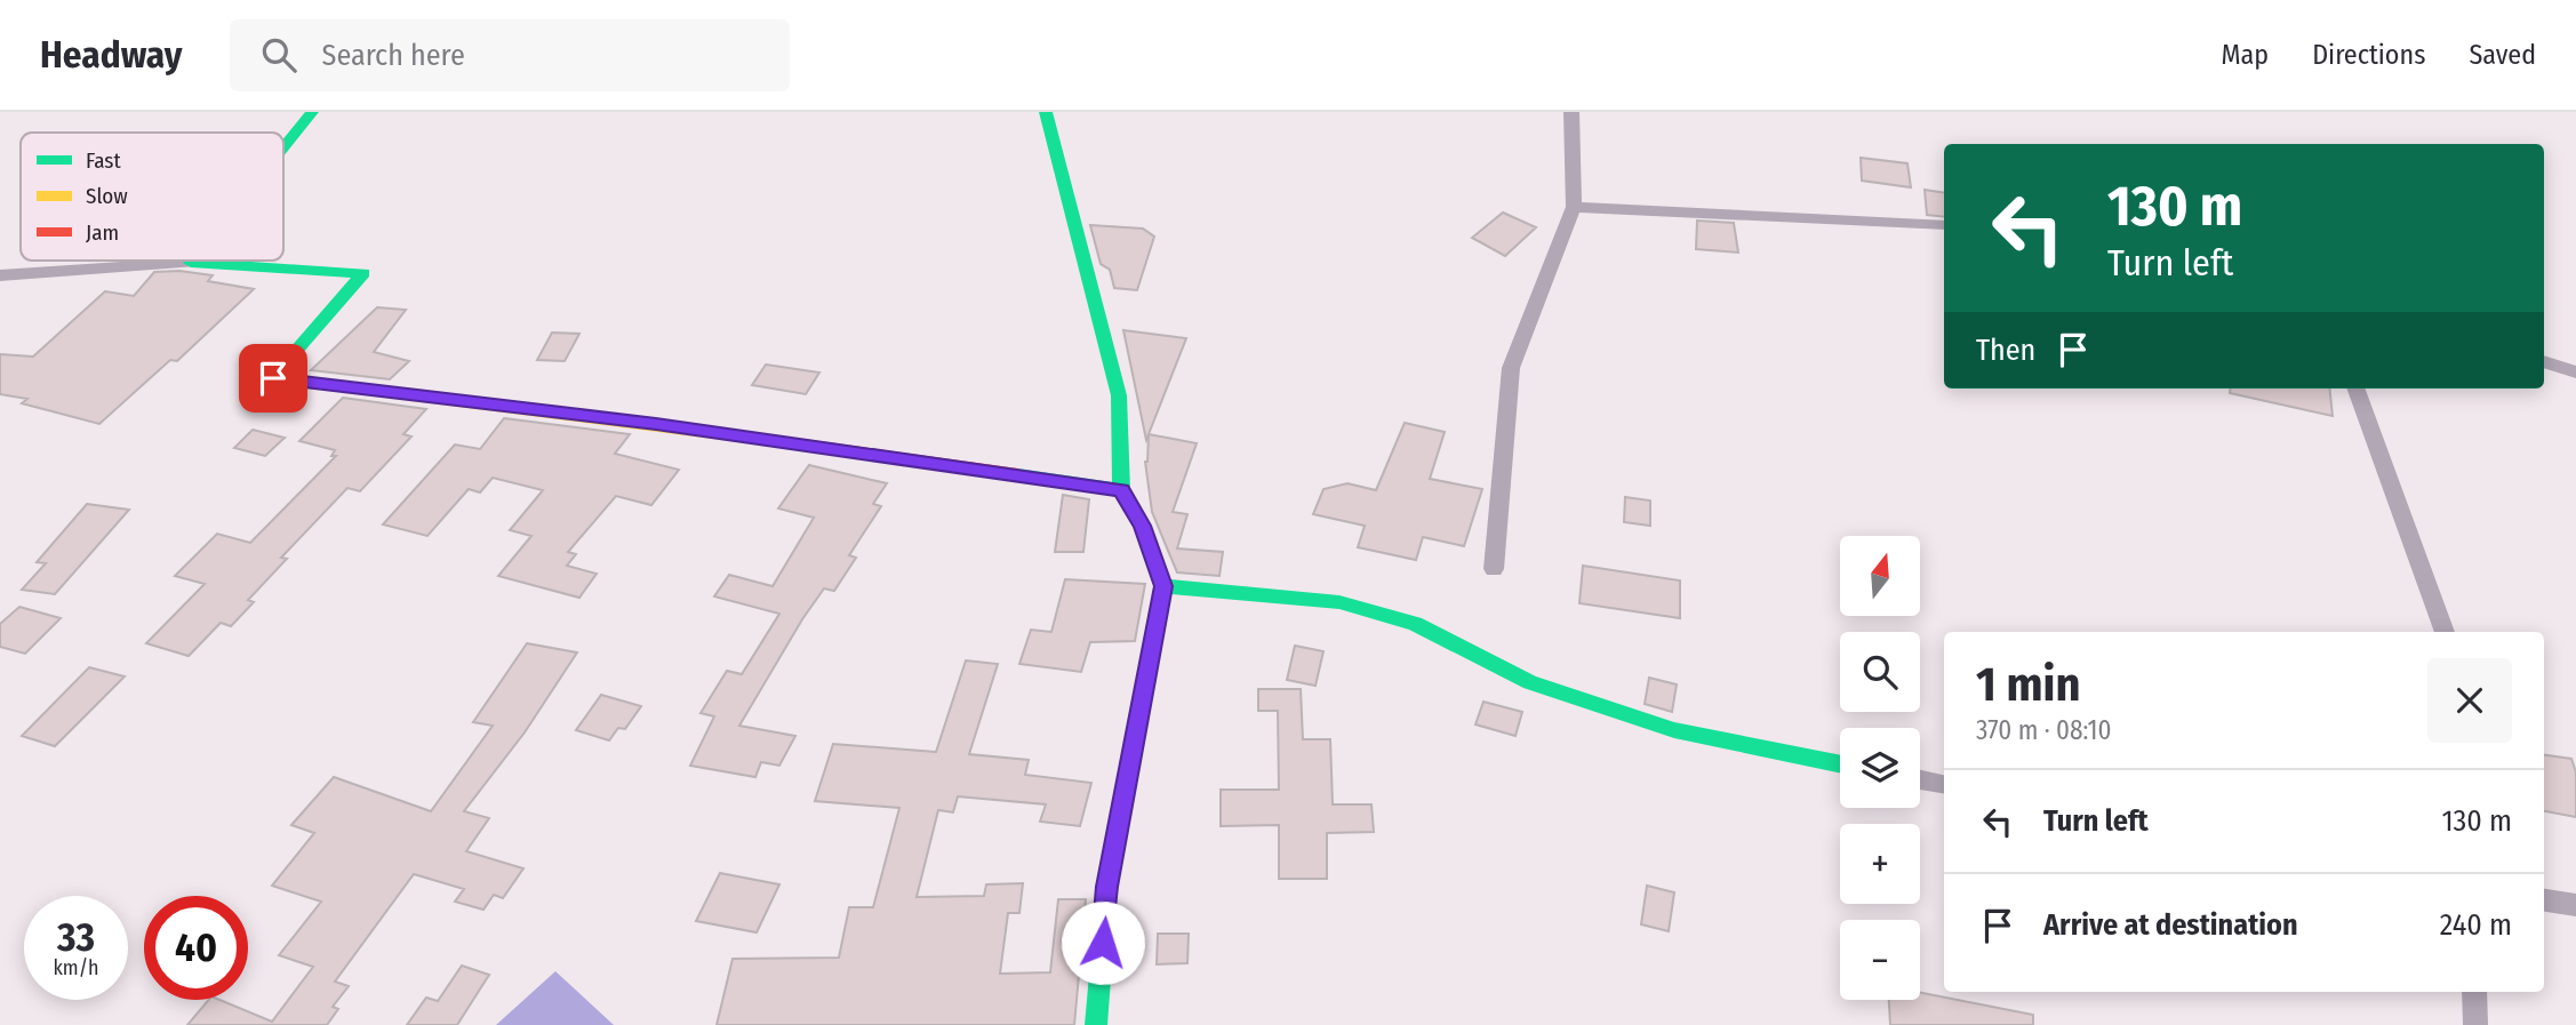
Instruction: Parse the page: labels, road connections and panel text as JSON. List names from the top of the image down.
{
  "legend": ["Fast", "Slow", "Jam"],
  "north": "top",
  "page": {
    "header": "Headway",
    "search": "Search here",
    "nav": ["Map", "Directions", "Saved"],
    "turn": ["130 m", "Turn left"],
    "then": "Then",
    "map_buttons": ["+", "−"],
    "heading": ["1 min", "370 m · 08:10"],
    "list": [
      {
        "name": "Turn left",
        "value": "130 m"
      },
      {
        "name": "Arrive at destination",
        "value": "240 m"
      }
    ],
    "speed": "33 km/h",
    "limit": "40"
  }
}
